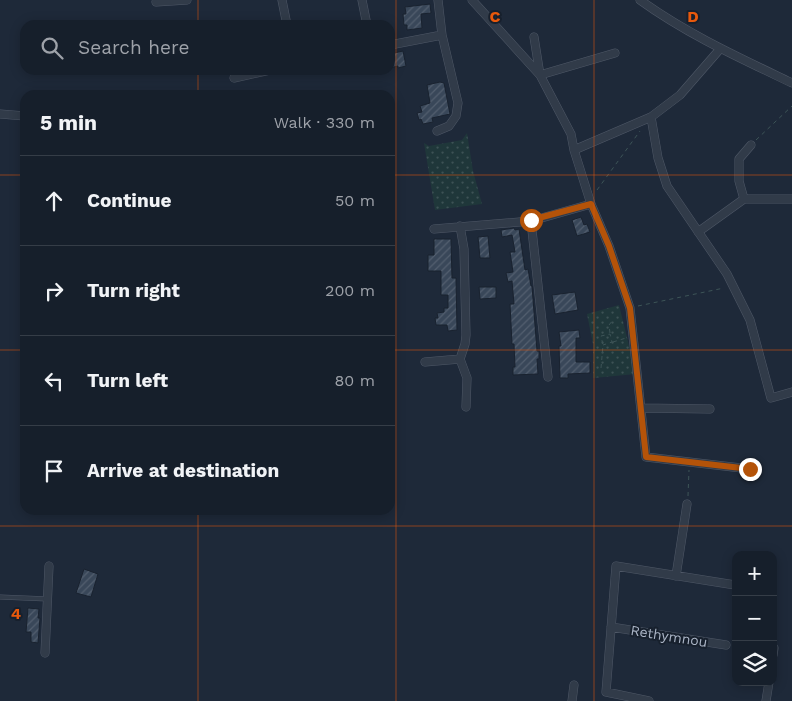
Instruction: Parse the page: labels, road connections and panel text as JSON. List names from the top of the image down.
{
  "streets": {
    "street": ["Rethymnou"]
  },
  "page": {
    "search": "Search here",
    "heading": ["5 min", "Walk · 330 m"],
    "list": [
      ["Continue", "50 m"],
      ["Turn right", "200 m"],
      ["Turn left", "80 m"],
      "Arrive at destination"
    ],
    "map_buttons": ["+", "−"]
  },
  "grid": {
    "columns": ["C", "D"],
    "rows": ["4"]
  }
}
